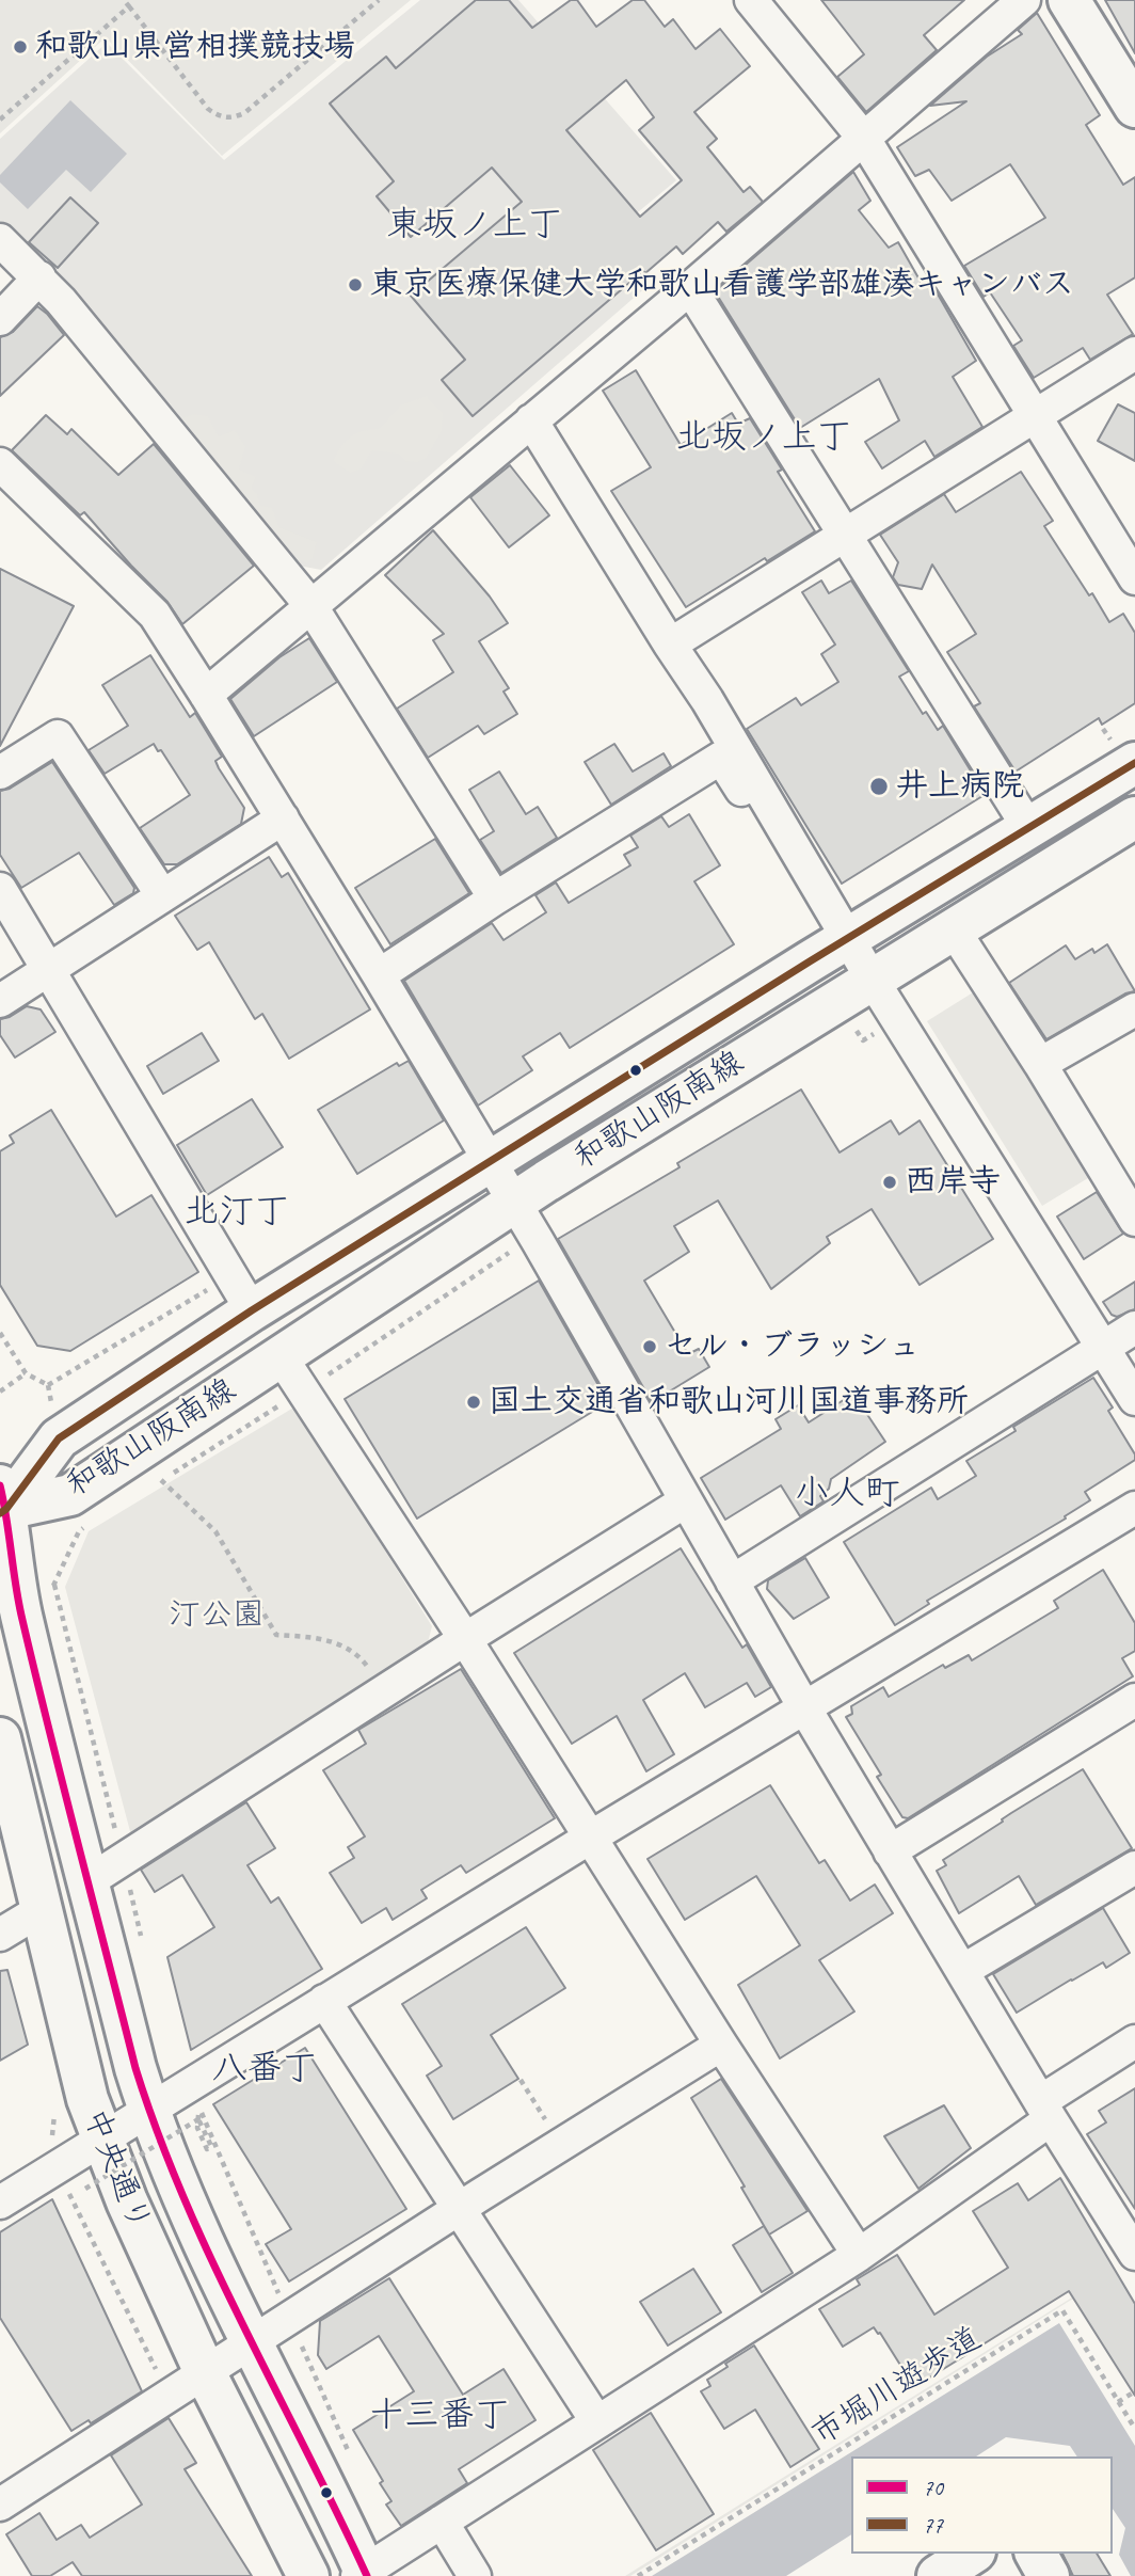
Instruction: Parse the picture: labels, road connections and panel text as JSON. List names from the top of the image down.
{
  "streets": {
    "main road": ["和歌山阪南線", "中央通り"],
    "path": ["市堀川遊歩道"]
  },
  "crossings": [
    ["和歌山阪南線", "中央通り"]
  ],
  "districts": [
    "東坂ノ上丁",
    "北坂ノ上丁",
    "北汀丁",
    "小人町",
    "八番丁",
    "十三番丁"
  ],
  "parks": ["汀公園"],
  "places": [
    "和歌山県営相撲競技場",
    "東京医療保健大学和歌山看護学部雄湊キャンバス",
    "井上病院",
    "西岸寺",
    "セル・ブラッシュ",
    "国土交通省和歌山河川国道事務所"
  ],
  "lines": ["transit line 77", "transit line 70"],
  "legend": ["70", "77"]
}
